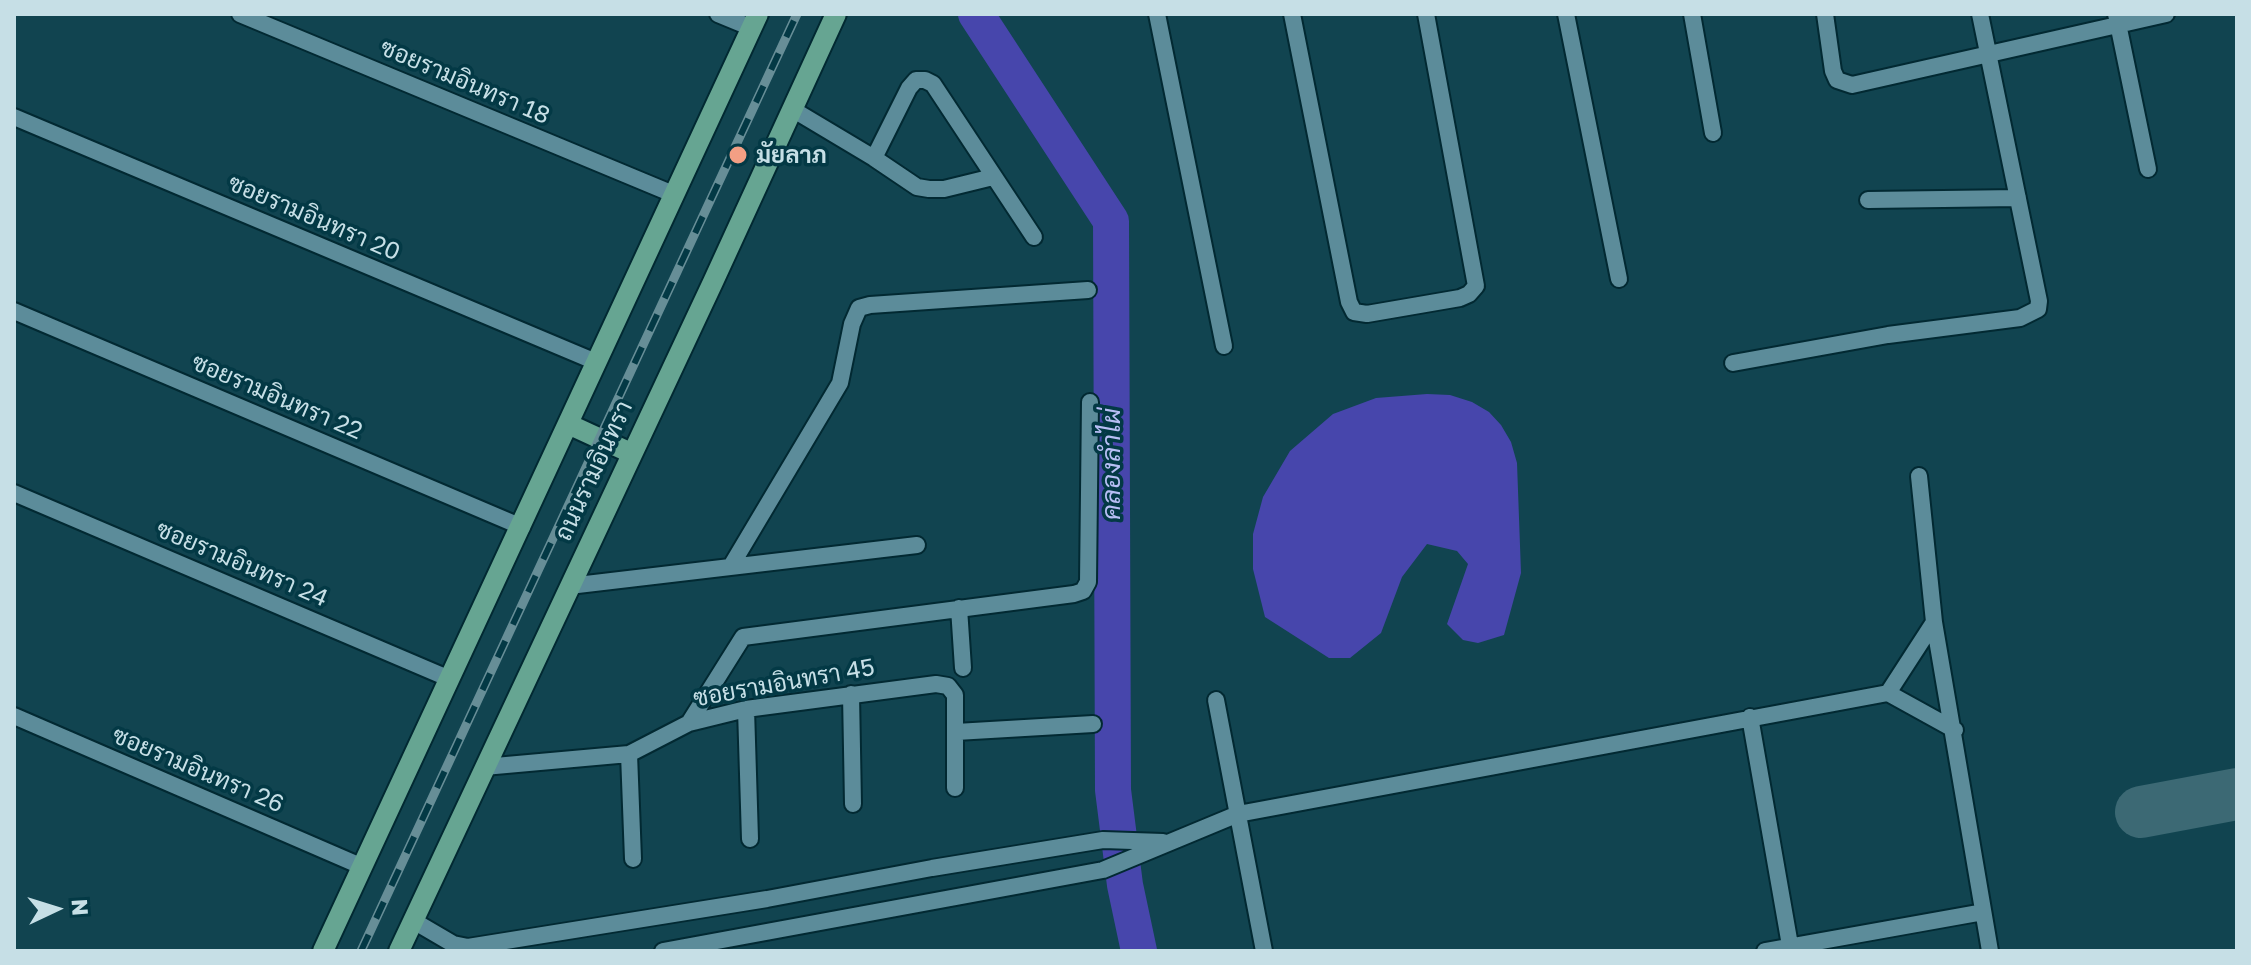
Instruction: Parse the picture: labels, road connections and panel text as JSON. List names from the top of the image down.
{
  "streets": {
    "main road": ["ถนนรามอินทรา"],
    "street": [
      "ซอยรามอินทรา 18",
      "ซอยรามอินทรา 20",
      "ซอยรามอินทรา 22",
      "ซอยรามอินทรา 24",
      "ซอยรามอินทรา 45",
      "ซอยรามอินทรา 26"
    ]
  },
  "crossings": [
    ["ซอยรามอินทรา 18", "ถนนรามอินทรา"],
    ["ซอยรามอินทรา 20", "ถนนรามอินทรา"],
    ["ซอยรามอินทรา 22", "ถนนรามอินทรา"],
    ["ถนนรามอินทรา", "ซอยรามอินทรา 24"],
    ["ถนนรามอินทรา", "ซอยรามอินทรา 45"],
    ["ถนนรามอินทรา", "ซอยรามอินทรา 26"]
  ],
  "water": ["คลองลำไผ่"],
  "places": ["มัยลาภ"],
  "north": "right"
}
